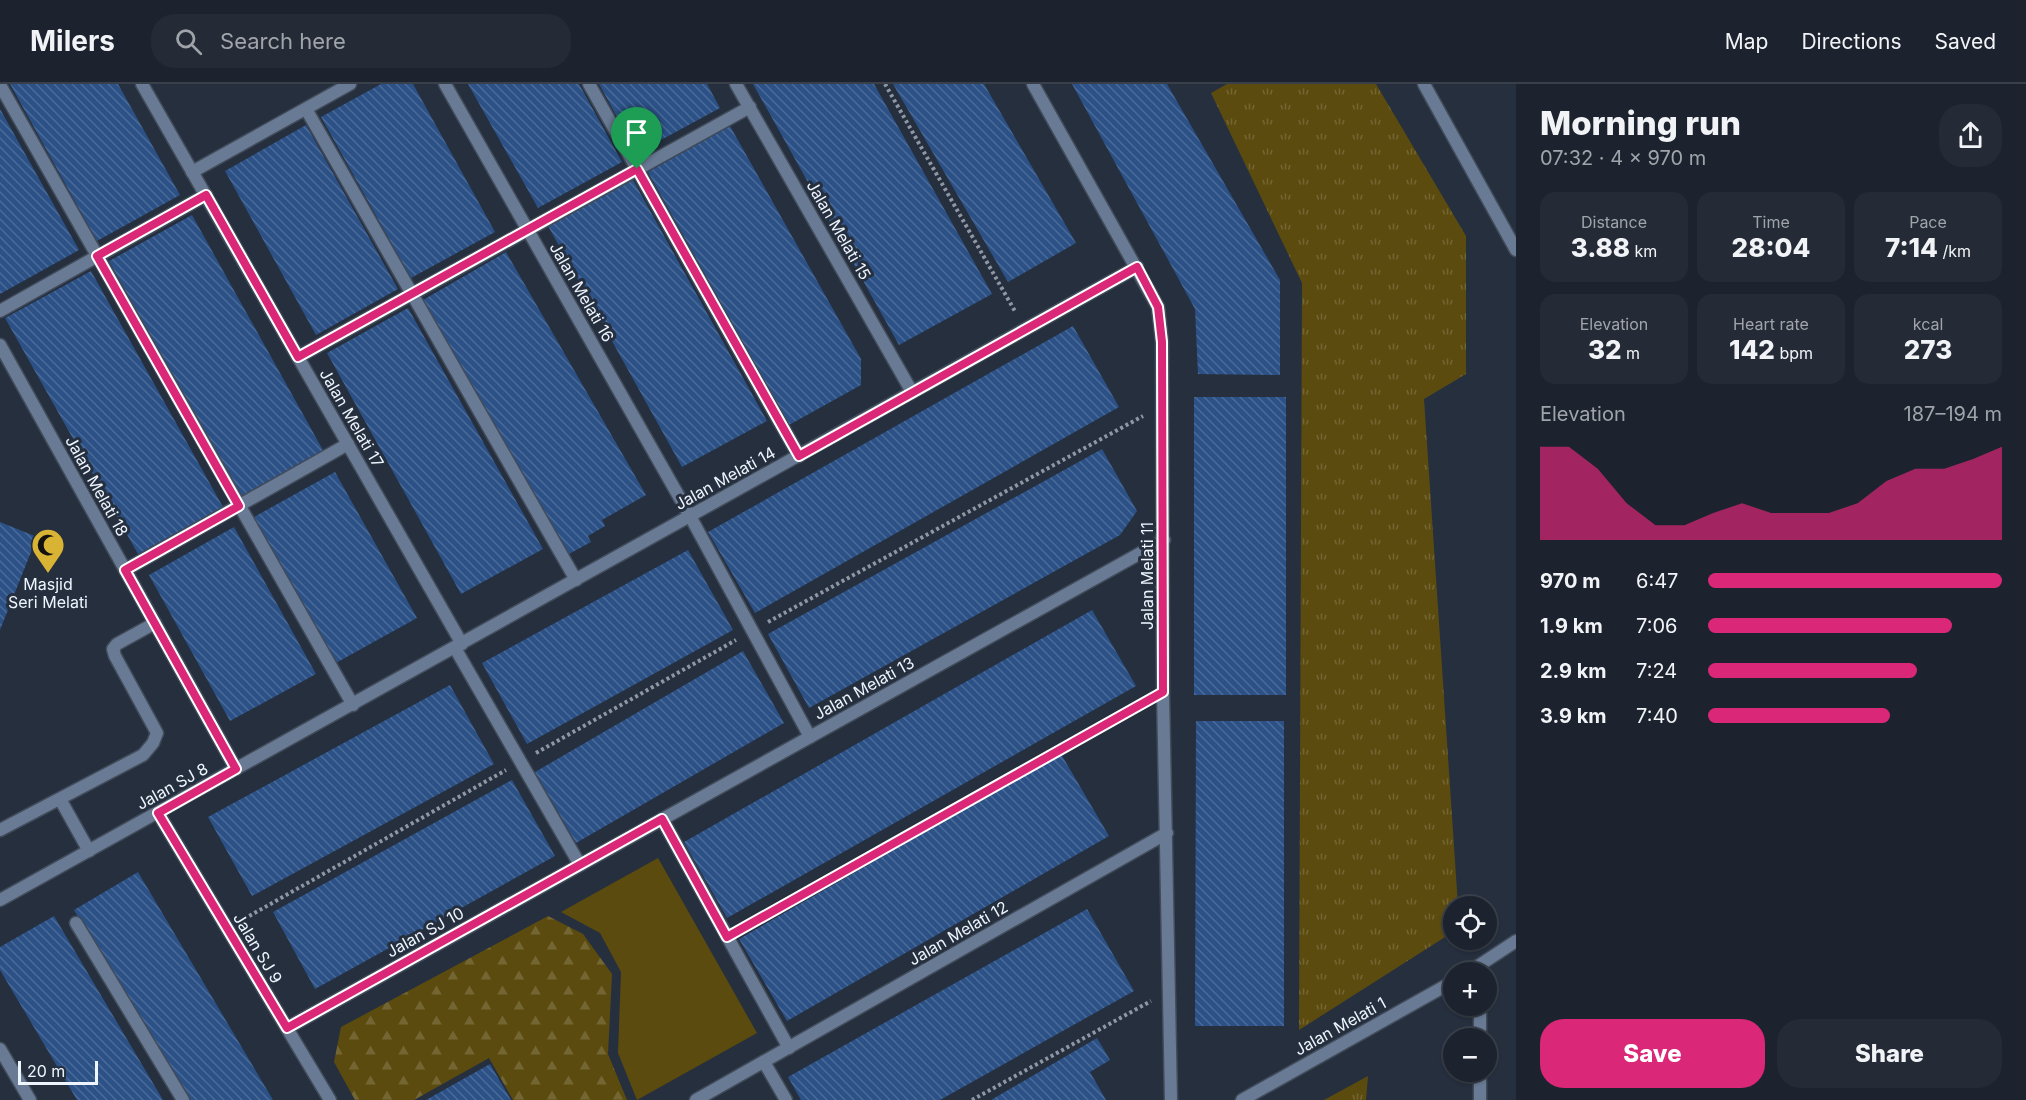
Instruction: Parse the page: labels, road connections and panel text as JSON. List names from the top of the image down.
{
  "streets": {
    "street": [
      "Jalan Melati 15",
      "Jalan Melati 16",
      "Jalan Melati 17",
      "Jalan Melati 14",
      "Jalan Melati 18",
      "Jalan Melati 11",
      "Jalan Melati 13",
      "Jalan SJ 8",
      "Jalan SJ 10",
      "Jalan Melati 12",
      "Jalan SJ 9",
      "Jalan Melati 1"
    ]
  },
  "crossings": [
    ["Jalan Melati 15", "Jalan Melati 14"],
    ["Jalan Melati 16", "Jalan Melati 14"],
    ["Jalan Melati 16", "Jalan Melati 13"],
    ["Jalan Melati 17", "Jalan Melati 14"],
    ["Jalan Melati 17", "Jalan Melati 13"],
    ["Jalan Melati 17", "Jalan SJ 8"],
    ["Jalan Melati 17", "Jalan SJ 10"],
    ["Jalan Melati 14", "Jalan Melati 11"],
    ["Jalan Melati 14", "Jalan SJ 8"],
    ["Jalan Melati 18", "Jalan SJ 8"],
    ["Jalan Melati 11", "Jalan Melati 13"],
    ["Jalan Melati 11", "Jalan Melati 12"],
    ["Jalan Melati 13", "Jalan SJ 10"],
    ["Jalan SJ 8", "Jalan SJ 9"],
    ["Jalan SJ 10", "Jalan SJ 9"]
  ],
  "places": {
    "mosque": ["Masjid Seri Melati"]
  },
  "scale_bar": "20 m",
  "page": {
    "header": "Milers",
    "search": "Search here",
    "nav": ["Map", "Directions", "Saved"],
    "heading": ["Morning run", "07:32 · 4 × 970 m"],
    "stats": [
      ["Distance", "3.88 km"],
      ["Time", "28:04"],
      ["Pace", "7:14 /km"],
      ["Elevation", "32 m"],
      ["Heart rate", "142 bpm"],
      ["kcal", "273"]
    ],
    "chart": ["Elevation", "187–194 m"],
    "list": [
      {
        "name": "970 m",
        "note": "6:47"
      },
      {
        "name": "1.9 km",
        "note": "7:06"
      },
      {
        "name": "2.9 km",
        "note": "7:24"
      },
      {
        "name": "3.9 km",
        "note": "7:40"
      }
    ],
    "map_buttons": ["+", "−"],
    "buttons": ["Save", "Share"],
    "scale": "20 m"
  }
}
